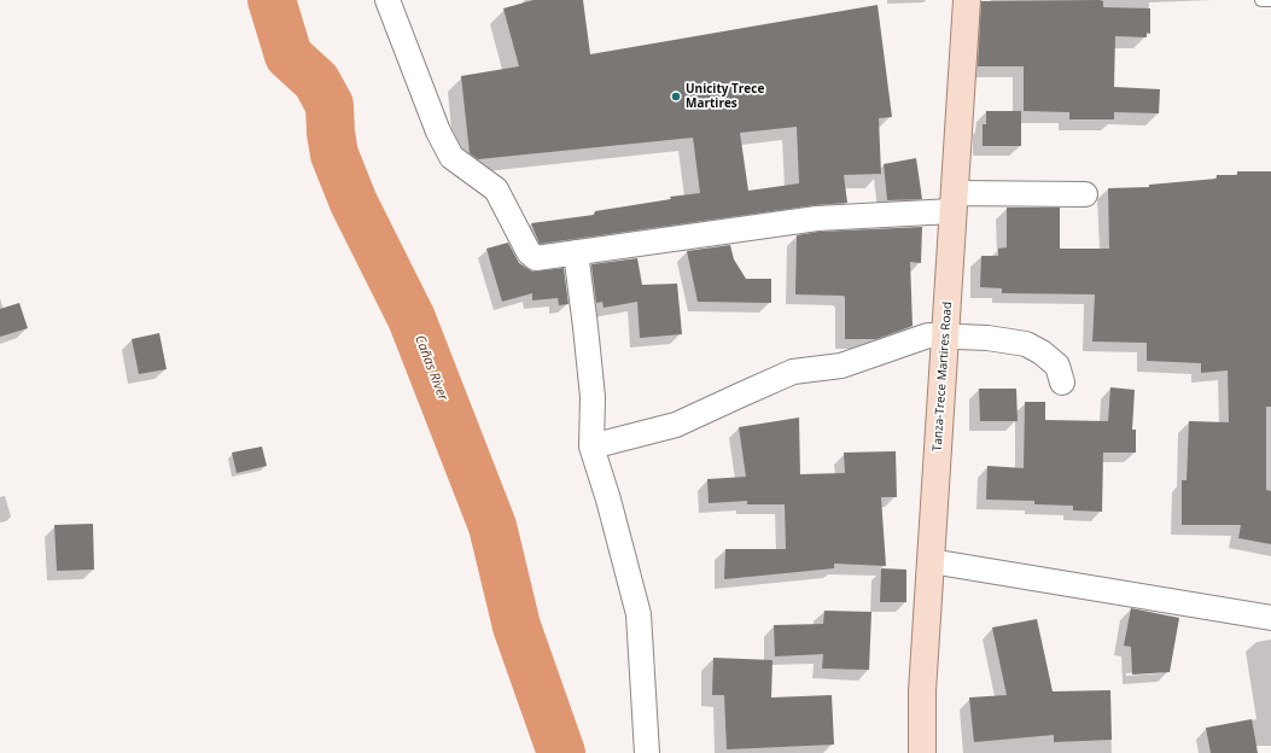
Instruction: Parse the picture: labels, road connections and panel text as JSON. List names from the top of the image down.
{
  "streets": {
    "main road": ["Tanza-Trece Martires Road"]
  },
  "water": ["Cañas River"],
  "places": ["Unicity Trece Martires"]
}
